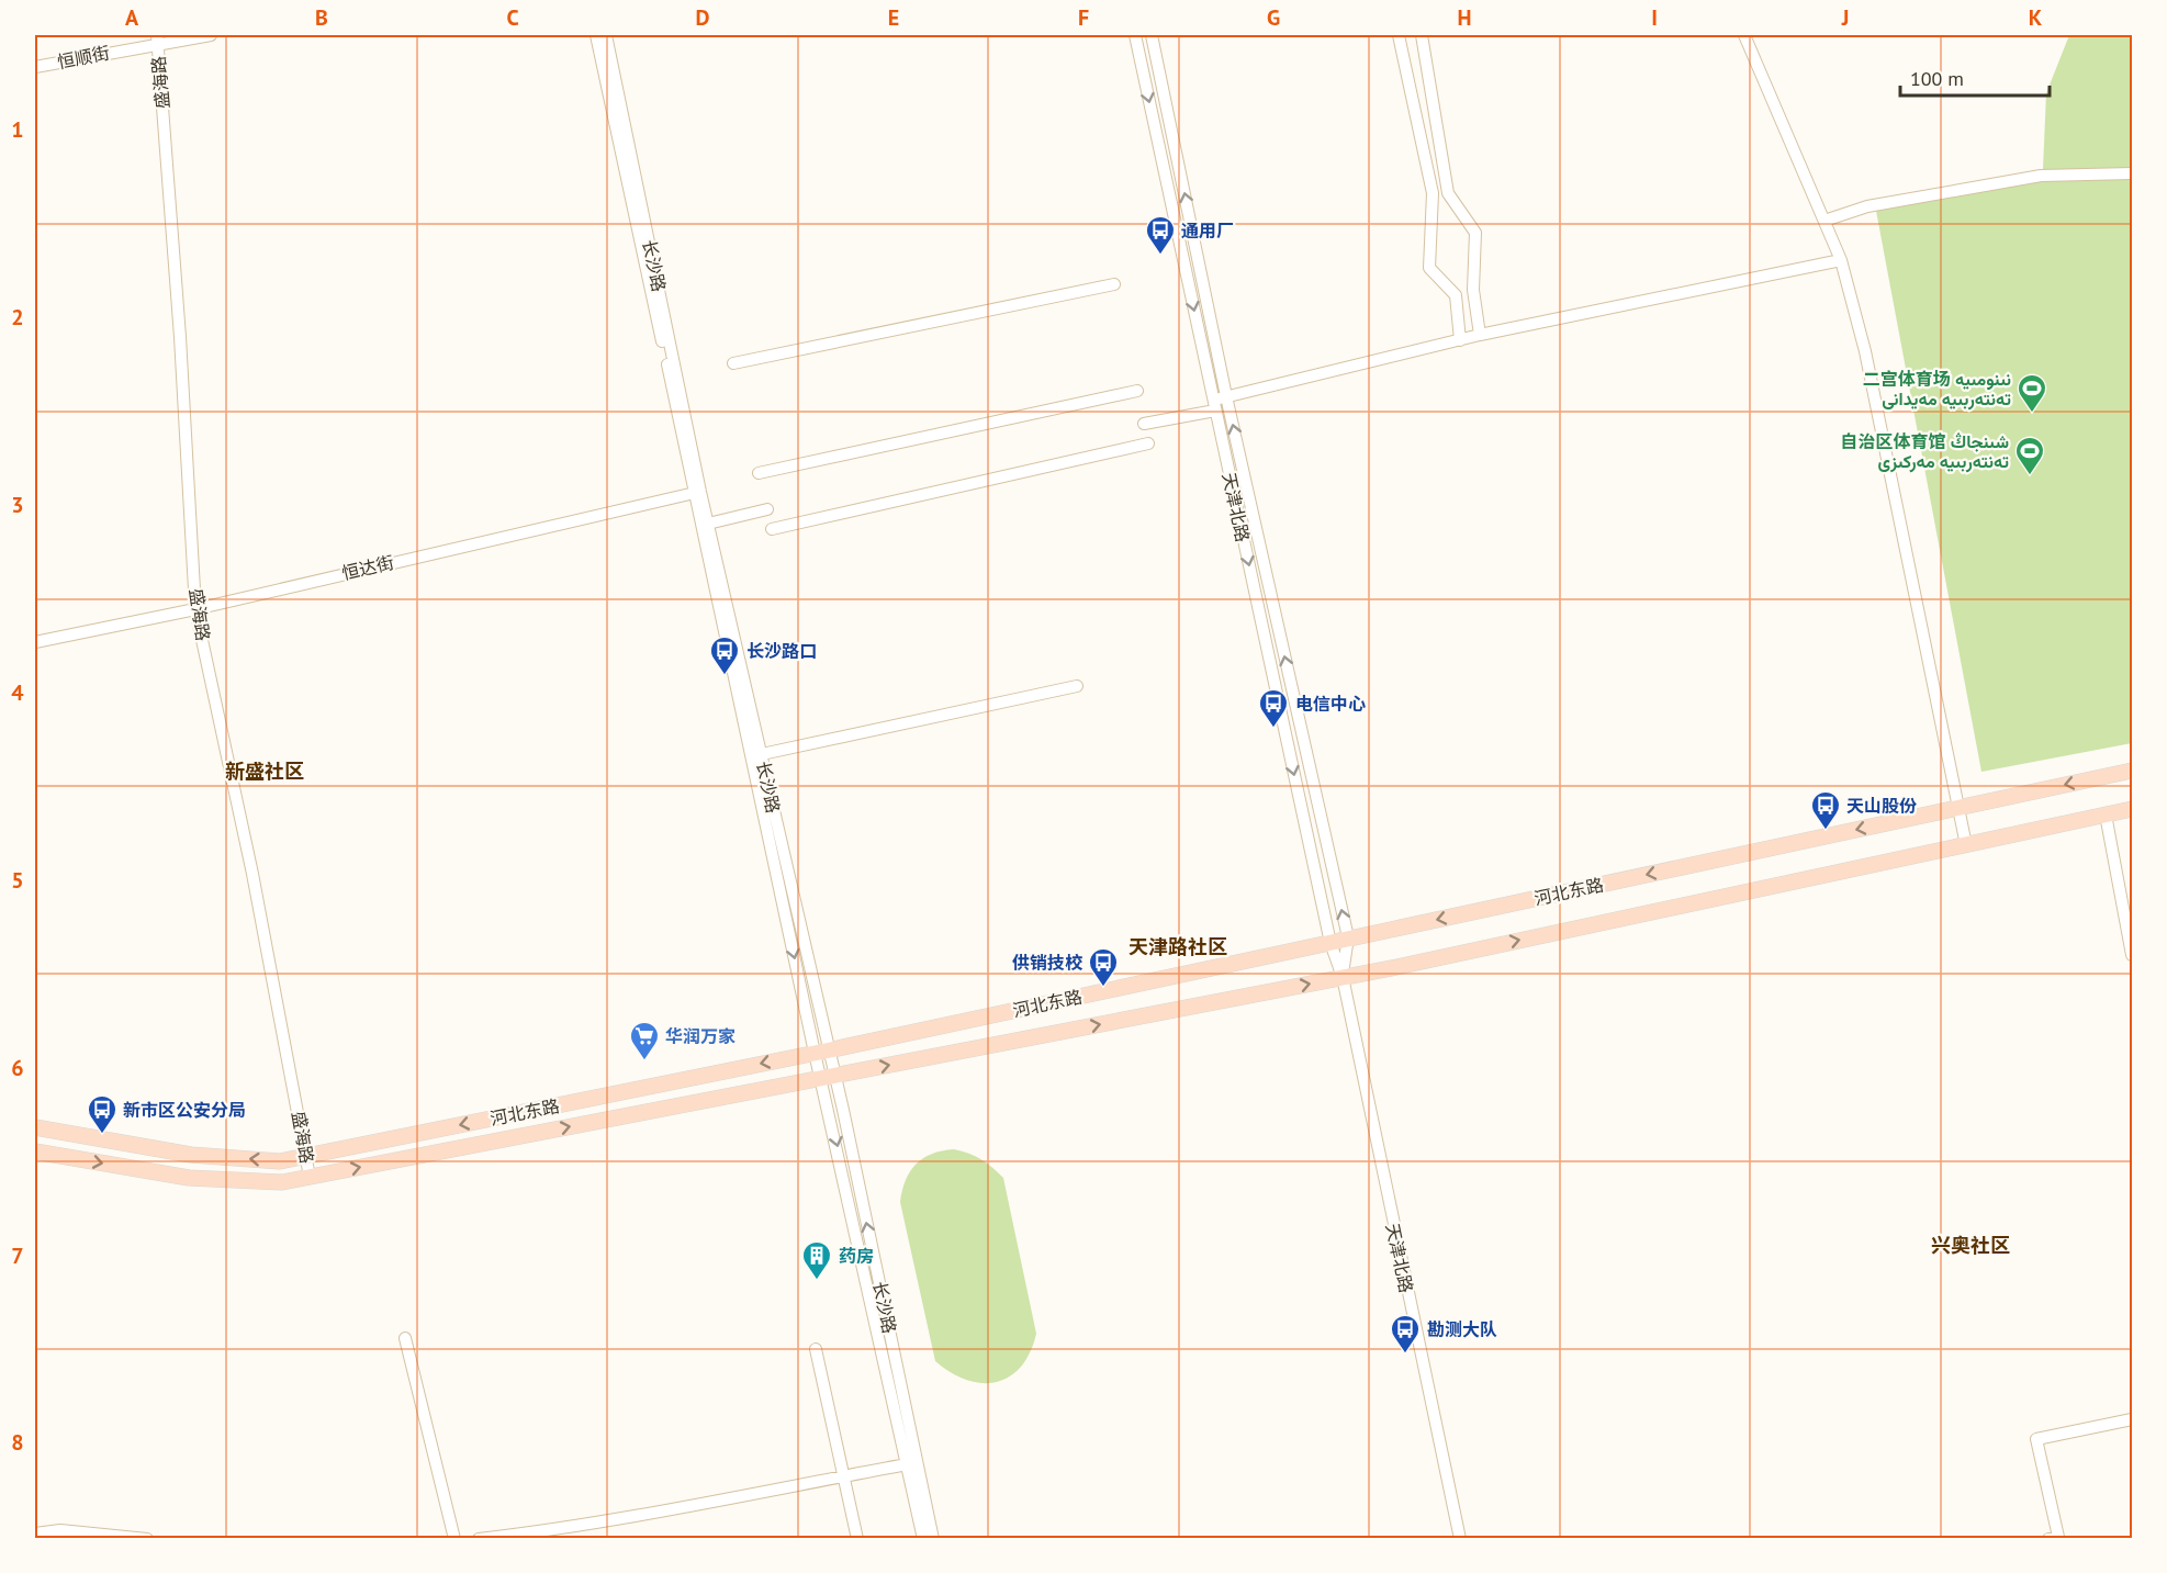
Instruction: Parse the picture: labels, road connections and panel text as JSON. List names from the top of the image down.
{
  "streets": {
    "main road": ["河北东路"],
    "street": [
      "恒顺街",
      "盛海路",
      "长沙路",
      "天津北路",
      "恒达街"
    ]
  },
  "crossings": [
    ["恒顺街", "盛海路"],
    ["盛海路", "恒达街"],
    ["盛海路", "河北东路"],
    ["长沙路", "恒达街"],
    ["长沙路", "河北东路"],
    ["天津北路", "河北东路"]
  ],
  "districts": ["新盛社区", "天津路社区", "兴奥社区"],
  "places": {
    "bus stop": [
      "通用厂",
      "长沙路口",
      "电信中心",
      "天山股份",
      "供销技校",
      "新市区公安分局",
      "勘测大队"
    ],
    "sports": ["二宫体育场 نىنومىيە تەنتەربىيە مەيدانى", "自治区体育馆 شىنجاڭ تەنتەربىيە مەركىزى"],
    "supermarket": ["华润万家"],
    "building": ["药房"]
  },
  "scale_bar": "100 m",
  "grid": {
    "columns": [
      "A",
      "B",
      "C",
      "D",
      "E",
      "F",
      "G",
      "H",
      "I",
      "J",
      "K"
    ],
    "rows": [
      "1",
      "2",
      "3",
      "4",
      "5",
      "6",
      "7",
      "8"
    ]
  }
}
